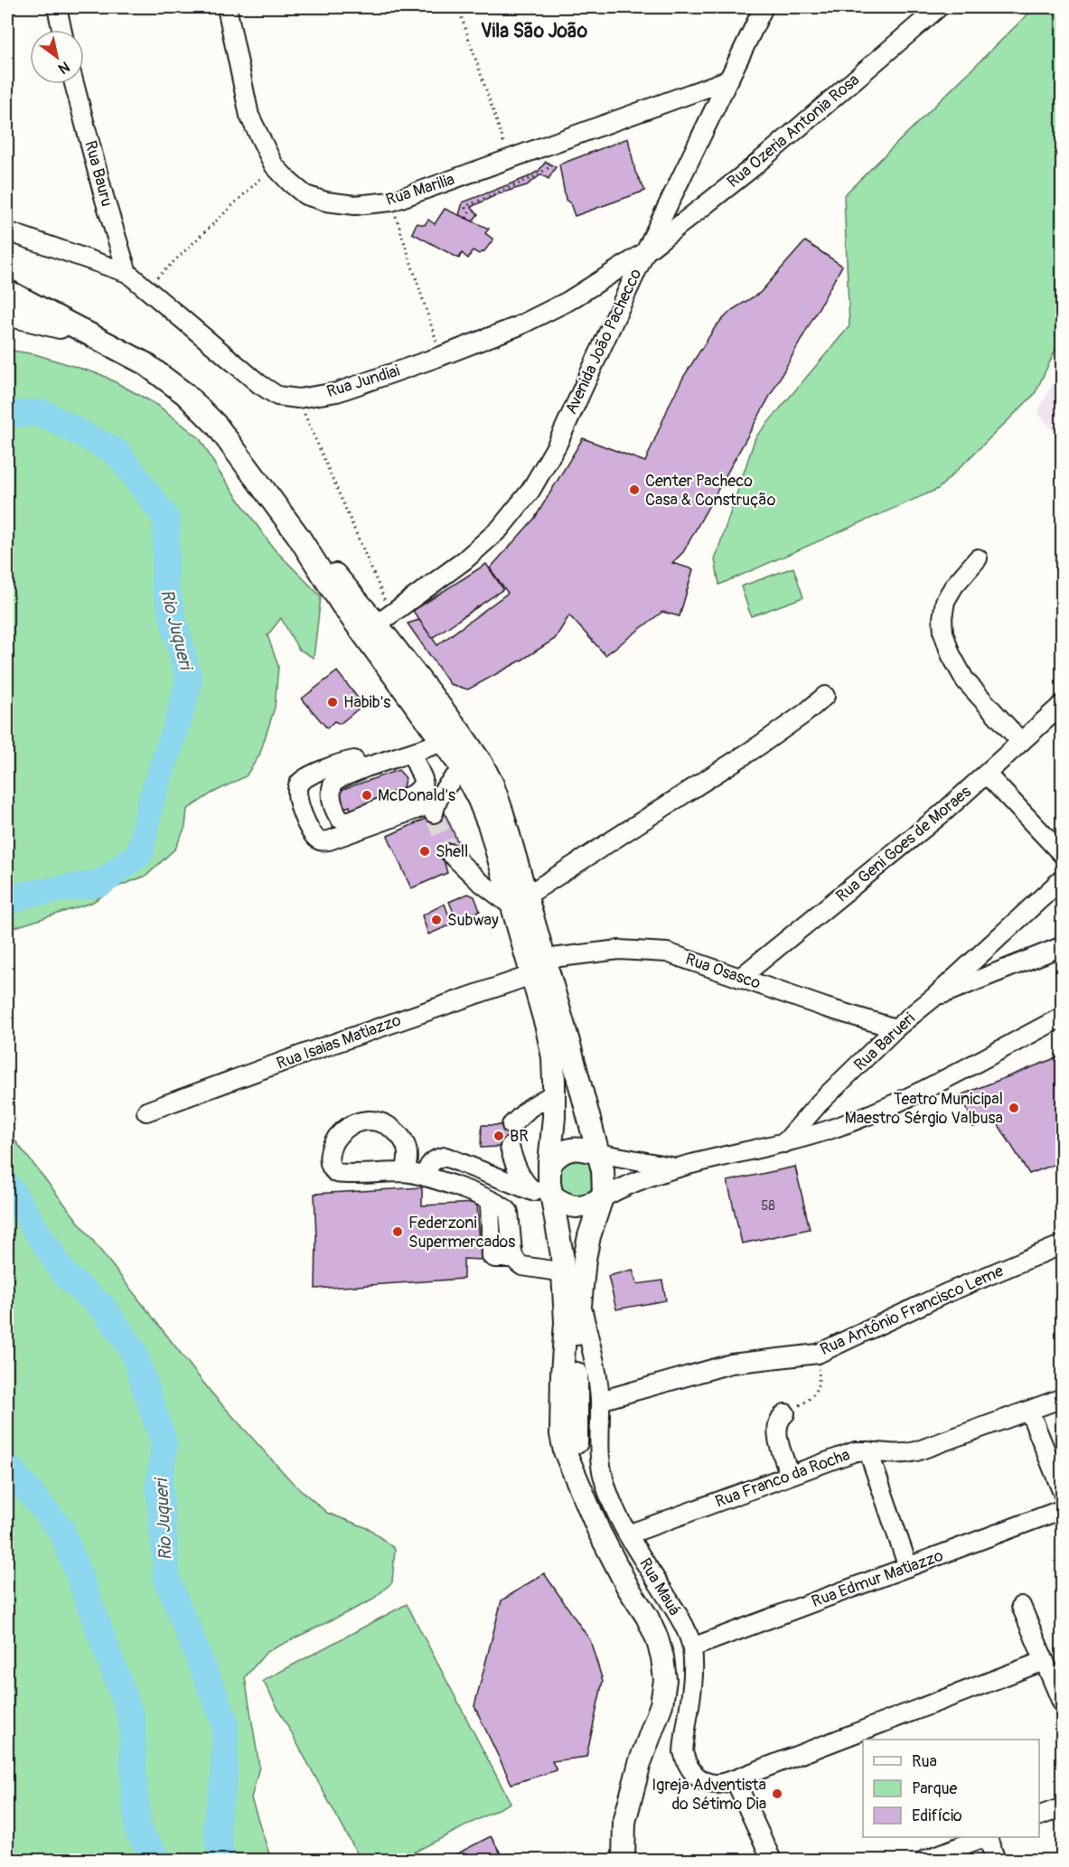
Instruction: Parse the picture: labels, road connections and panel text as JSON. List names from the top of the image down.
{
  "streets": {
    "street": [
      "Rua Ozeria Antonia Rosa",
      "Rua Bauru",
      "Rua Marilia",
      "Avenida João Pachecco",
      "Rua Jundiai",
      "Rua Geni Goes de Moraes",
      "Rua Osasco",
      "Rua Isaias Matiazzo",
      "Rua Barueri",
      "Rua Antônio Francisco Leme",
      "Rua Franco da Rocha",
      "Rua Edmur Matiazzo",
      "Rua Mauá"
    ]
  },
  "crossings": [
    ["Rua Ozeria Antonia Rosa", "Avenida João Pachecco"],
    ["Rua Ozeria Antonia Rosa", "Rua Jundiai"],
    ["Rua Bauru", "Rua Jundiai"],
    ["Rua Marilia", "Avenida João Pachecco"],
    ["Avenida João Pachecco", "Rua Jundiai"],
    ["Rua Geni Goes de Moraes", "Rua Osasco"],
    ["Rua Osasco", "Rua Isaias Matiazzo"],
    ["Rua Osasco", "Rua Barueri"],
    ["Rua Antônio Francisco Leme", "Rua Mauá"],
    ["Rua Franco da Rocha", "Rua Mauá"],
    ["Rua Edmur Matiazzo", "Rua Mauá"]
  ],
  "districts": ["Vila São João"],
  "water": ["Rio Juqueri"],
  "places": [
    "Center Pacheco Casa & Construção",
    "Habib's",
    "McDonald's",
    "Shell",
    "Subway",
    "Teatro Municipal Maestro Sérgio Valbusa",
    "BR",
    "Federzoni Supermercados",
    "Igreja Adventista do Sétimo Dia"
  ],
  "house_numbers": ["58"],
  "legend": ["Rua", "Parque", "Edifício"],
  "north": "bottom right"
}
